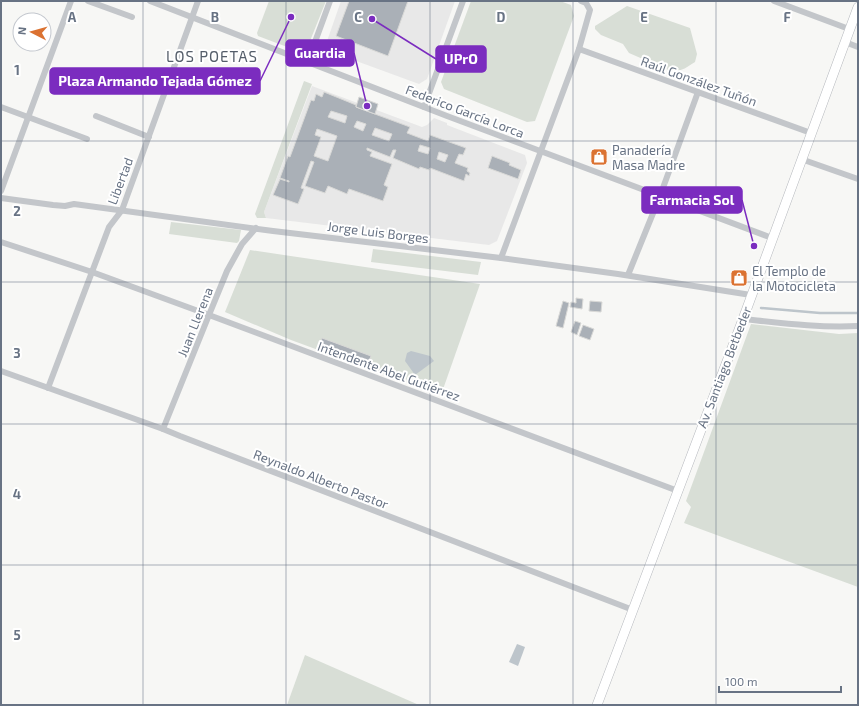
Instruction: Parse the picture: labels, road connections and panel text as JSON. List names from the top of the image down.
{
  "streets": {
    "main road": ["Av. Santiago Betbeder"],
    "street": [
      "Raúl González Tuñón",
      "Federico García Lorca",
      "Libertad",
      "Jorge Luis Borges",
      "Juan Llerena",
      "Intendente Abel Gutiérrez",
      "Reynaldo Alberto Pastor"
    ]
  },
  "crossings": [
    ["Raúl González Tuñón", "Av. Santiago Betbeder"],
    ["Federico García Lorca", "Libertad"],
    ["Federico García Lorca", "Av. Santiago Betbeder"],
    ["Libertad", "Jorge Luis Borges"],
    ["Libertad", "Intendente Abel Gutiérrez"],
    ["Libertad", "Reynaldo Alberto Pastor"],
    ["Jorge Luis Borges", "Juan Llerena"],
    ["Jorge Luis Borges", "Av. Santiago Betbeder"],
    ["Juan Llerena", "Intendente Abel Gutiérrez"],
    ["Juan Llerena", "Reynaldo Alberto Pastor"],
    ["Av. Santiago Betbeder", "Intendente Abel Gutiérrez"],
    ["Av. Santiago Betbeder", "Reynaldo Alberto Pastor"]
  ],
  "districts": ["LOS POETAS"],
  "places": {
    "other": [
      "Plaza Armando Tejada Gómez",
      "UPrO",
      "Guardia",
      "Farmacia Sol"
    ],
    "shop": ["Panadería Masa Madre", "El Templo de la Motocicleta"]
  },
  "scale_bar": "100 m",
  "north": "left",
  "grid": {
    "columns": [
      "A",
      "B",
      "C",
      "D",
      "E",
      "F"
    ],
    "rows": [
      "1",
      "2",
      "3",
      "4",
      "5"
    ]
  }
}
